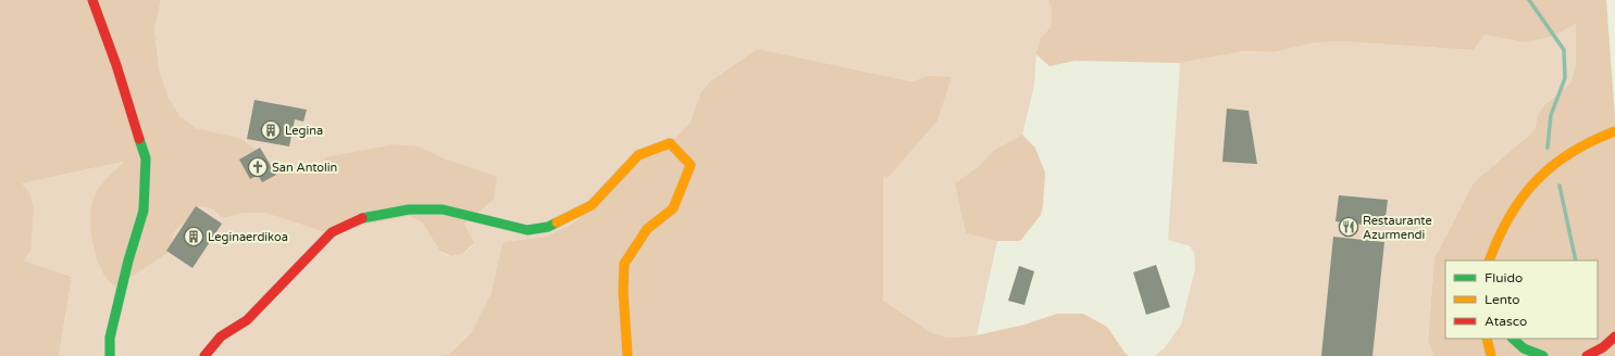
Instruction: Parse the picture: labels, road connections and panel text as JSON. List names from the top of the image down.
{
  "places": {
    "building": ["Legina", "Leginaerdikoa"],
    "church": ["San Antolin"],
    "restaurant": ["Restaurante Azurmendi"]
  },
  "legend": ["Fluido", "Lento", "Atasco"]
}
